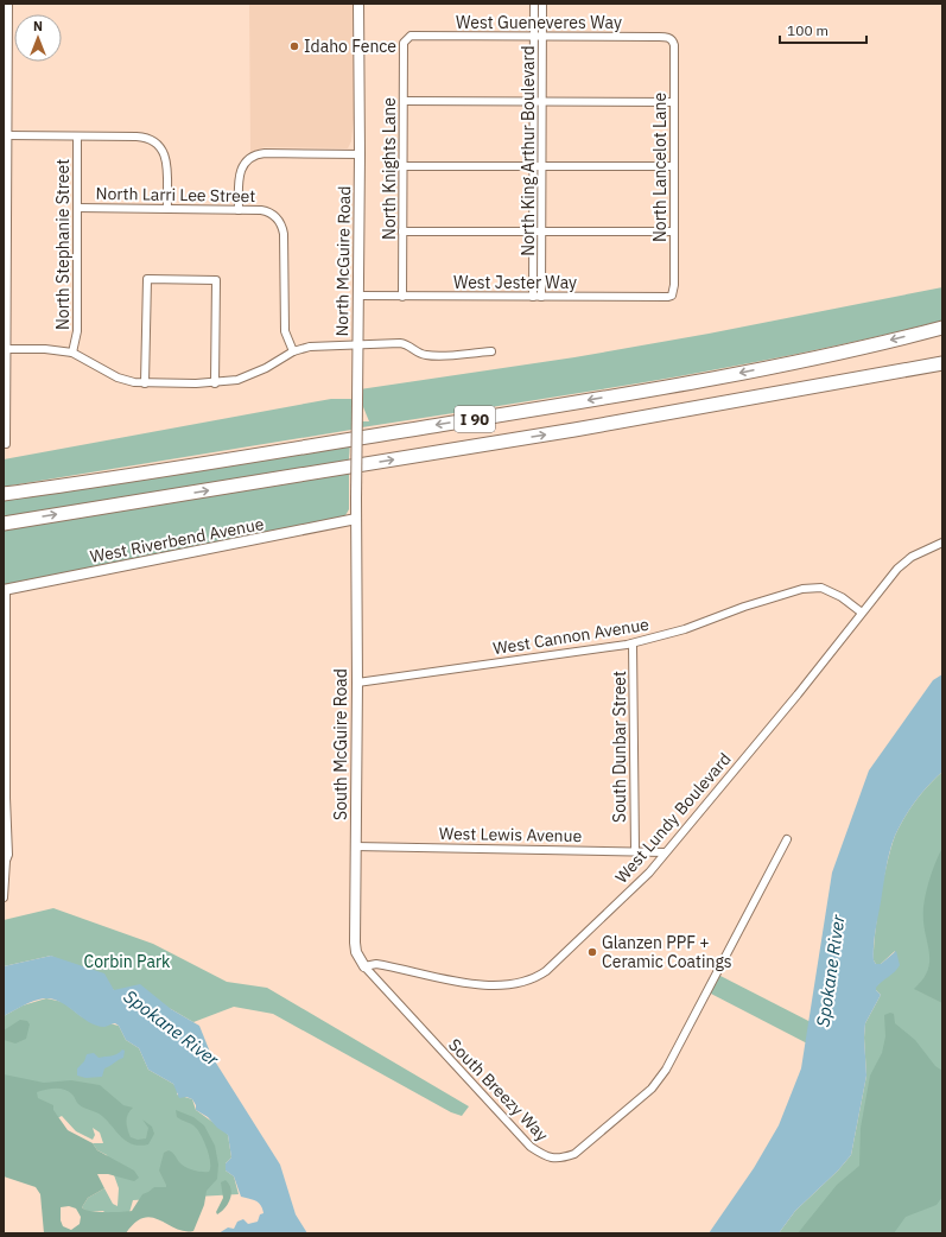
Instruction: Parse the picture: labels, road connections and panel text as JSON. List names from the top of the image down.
{
  "streets": {
    "highway": ["I 90"],
    "street": [
      "West Gueneveres Way",
      "North King Arthur Boulevard",
      "North Lancelot Lane",
      "North Knights Lane",
      "North Larri Lee Street",
      "North Stephanie Street",
      "North McGuire Road",
      "West Jester Way",
      "West Riverbend Avenue",
      "West Cannon Avenue",
      "South McGuire Road",
      "South Dunbar Street",
      "West Lundy Boulevard",
      "West Lewis Avenue",
      "South Breezy Way"
    ]
  },
  "crossings": [
    ["West Gueneveres Way", "North King Arthur Boulevard"],
    ["West Gueneveres Way", "North Lancelot Lane"],
    ["West Gueneveres Way", "North Knights Lane"],
    ["North King Arthur Boulevard", "West Jester Way"],
    ["North Lancelot Lane", "West Jester Way"],
    ["North Knights Lane", "West Jester Way"],
    ["North Larri Lee Street", "North Stephanie Street"],
    ["North McGuire Road", "West Jester Way"],
    ["North McGuire Road", "West Riverbend Avenue"],
    ["North McGuire Road", "South McGuire Road"],
    ["West Riverbend Avenue", "South McGuire Road"],
    ["West Cannon Avenue", "South McGuire Road"],
    ["West Cannon Avenue", "South Dunbar Street"],
    ["West Cannon Avenue", "West Lundy Boulevard"],
    ["South McGuire Road", "West Lundy Boulevard"],
    ["South McGuire Road", "West Lewis Avenue"],
    ["South McGuire Road", "South Breezy Way"],
    ["South Dunbar Street", "West Lewis Avenue"],
    ["West Lundy Boulevard", "West Lewis Avenue"],
    ["West Lundy Boulevard", "South Breezy Way"]
  ],
  "water": ["Spokane River"],
  "parks": ["Corbin Park"],
  "places": ["Idaho Fence", "Glanzen PPF + Ceramic Coatings"],
  "scale_bar": "100 m",
  "north": "top"
}
